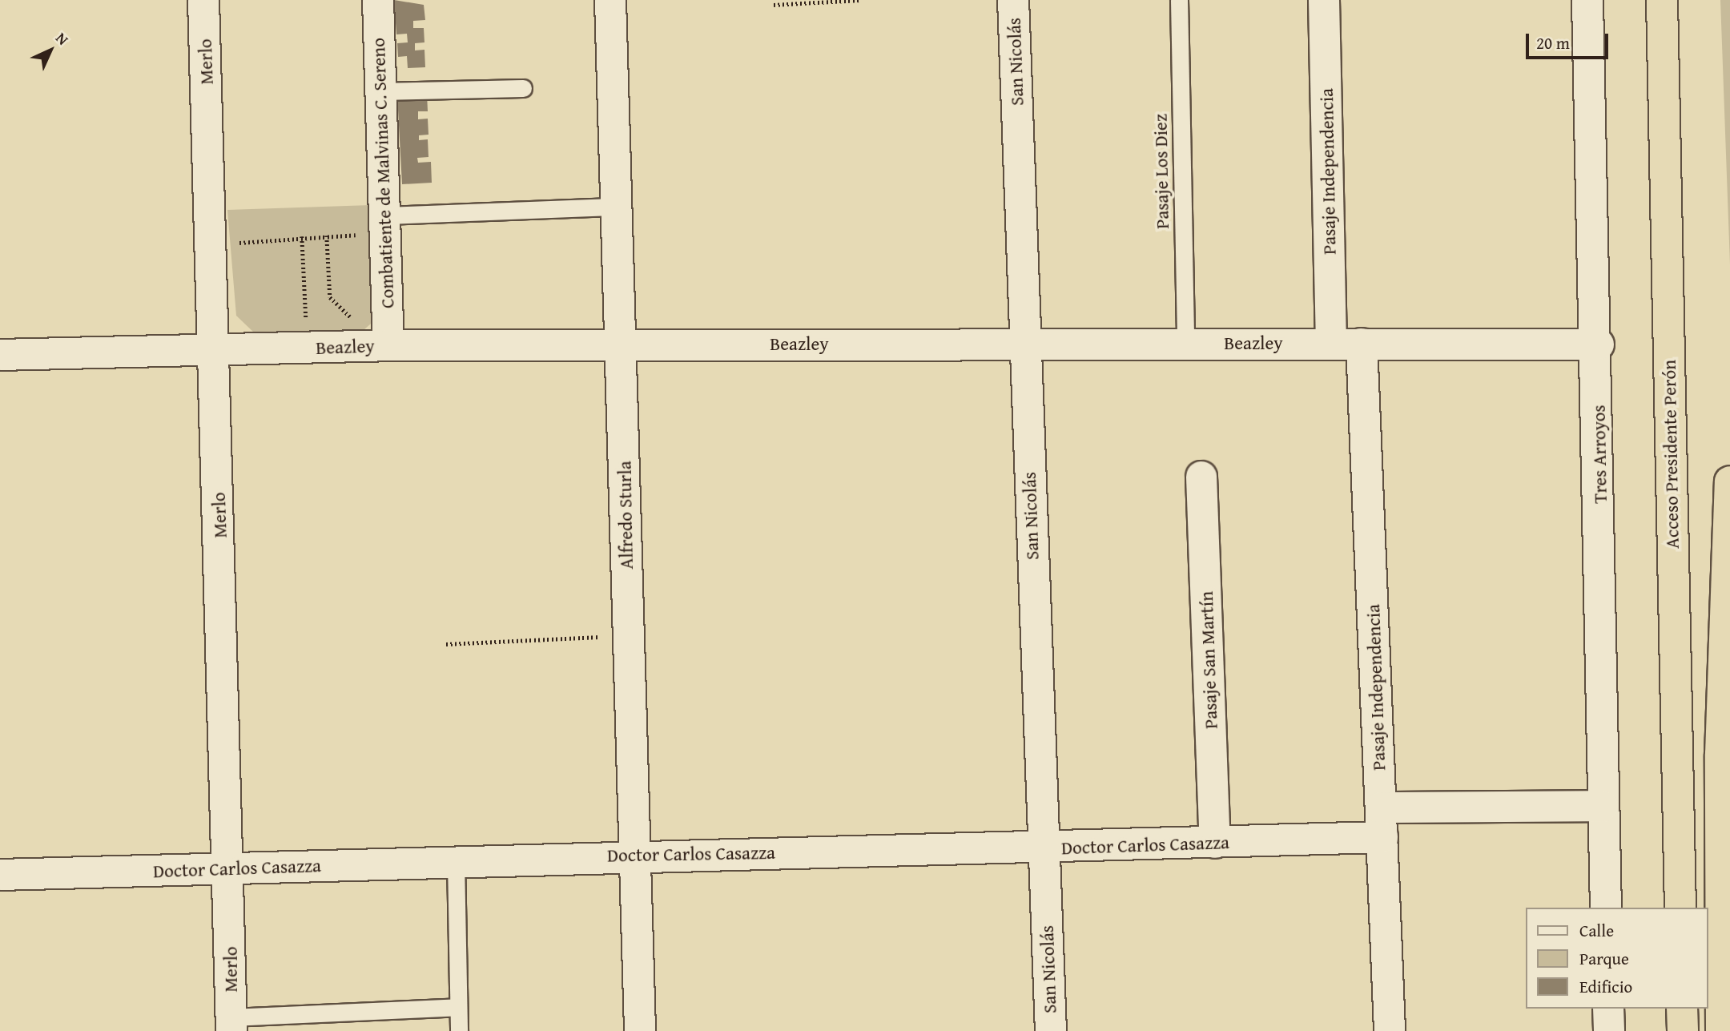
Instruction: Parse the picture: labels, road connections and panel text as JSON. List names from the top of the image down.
{
  "streets": {
    "highway": ["Acceso Presidente Perón"],
    "street": [
      "Merlo",
      "San Nicolás",
      "Pasaje Independencia",
      "Combatiente de Malvinas C. Sereno",
      "Beazley",
      "Tres Arroyos",
      "Alfredo Sturla",
      "Pasaje San Martín",
      "Doctor Carlos Casazza"
    ],
    "lane": ["Pasaje Los Diez"]
  },
  "crossings": [
    ["Merlo", "Beazley"],
    ["Merlo", "Doctor Carlos Casazza"],
    ["San Nicolás", "Beazley"],
    ["San Nicolás", "Doctor Carlos Casazza"],
    ["Pasaje Los Diez", "Beazley"],
    ["Pasaje Independencia", "Beazley"],
    ["Pasaje Independencia", "Doctor Carlos Casazza"],
    ["Combatiente de Malvinas C. Sereno", "Beazley"],
    ["Beazley", "Tres Arroyos"],
    ["Beazley", "Alfredo Sturla"],
    ["Alfredo Sturla", "Doctor Carlos Casazza"],
    ["Pasaje San Martín", "Doctor Carlos Casazza"]
  ],
  "legend": ["Calle", "Parque", "Edificio"],
  "scale_bar": "20 m",
  "north": "top right"
}
